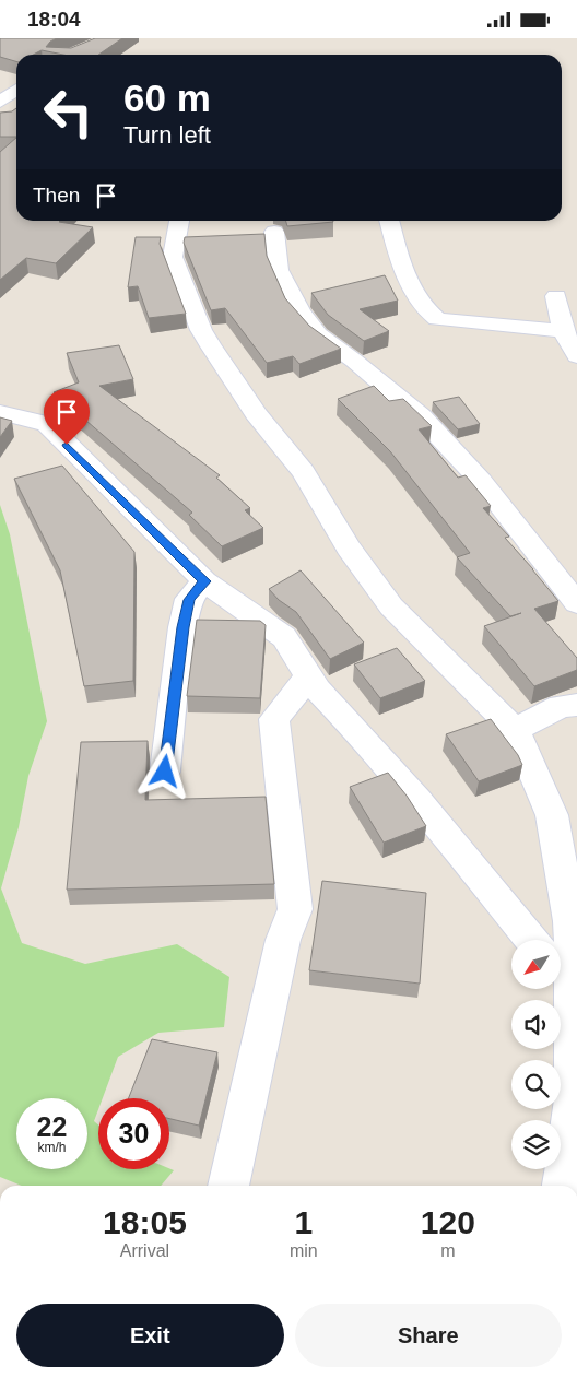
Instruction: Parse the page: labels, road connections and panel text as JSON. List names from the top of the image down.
{
  "north": "bottom left",
  "page": {
    "status": "18:04",
    "turn": ["60 m", "Turn left"],
    "then": "Then",
    "speed": "22 km/h",
    "limit": "30",
    "eta": [
      "18:05",
      "Arrival",
      "1",
      "min",
      "120",
      "m"
    ],
    "buttons": ["Exit", "Share"]
  }
}
